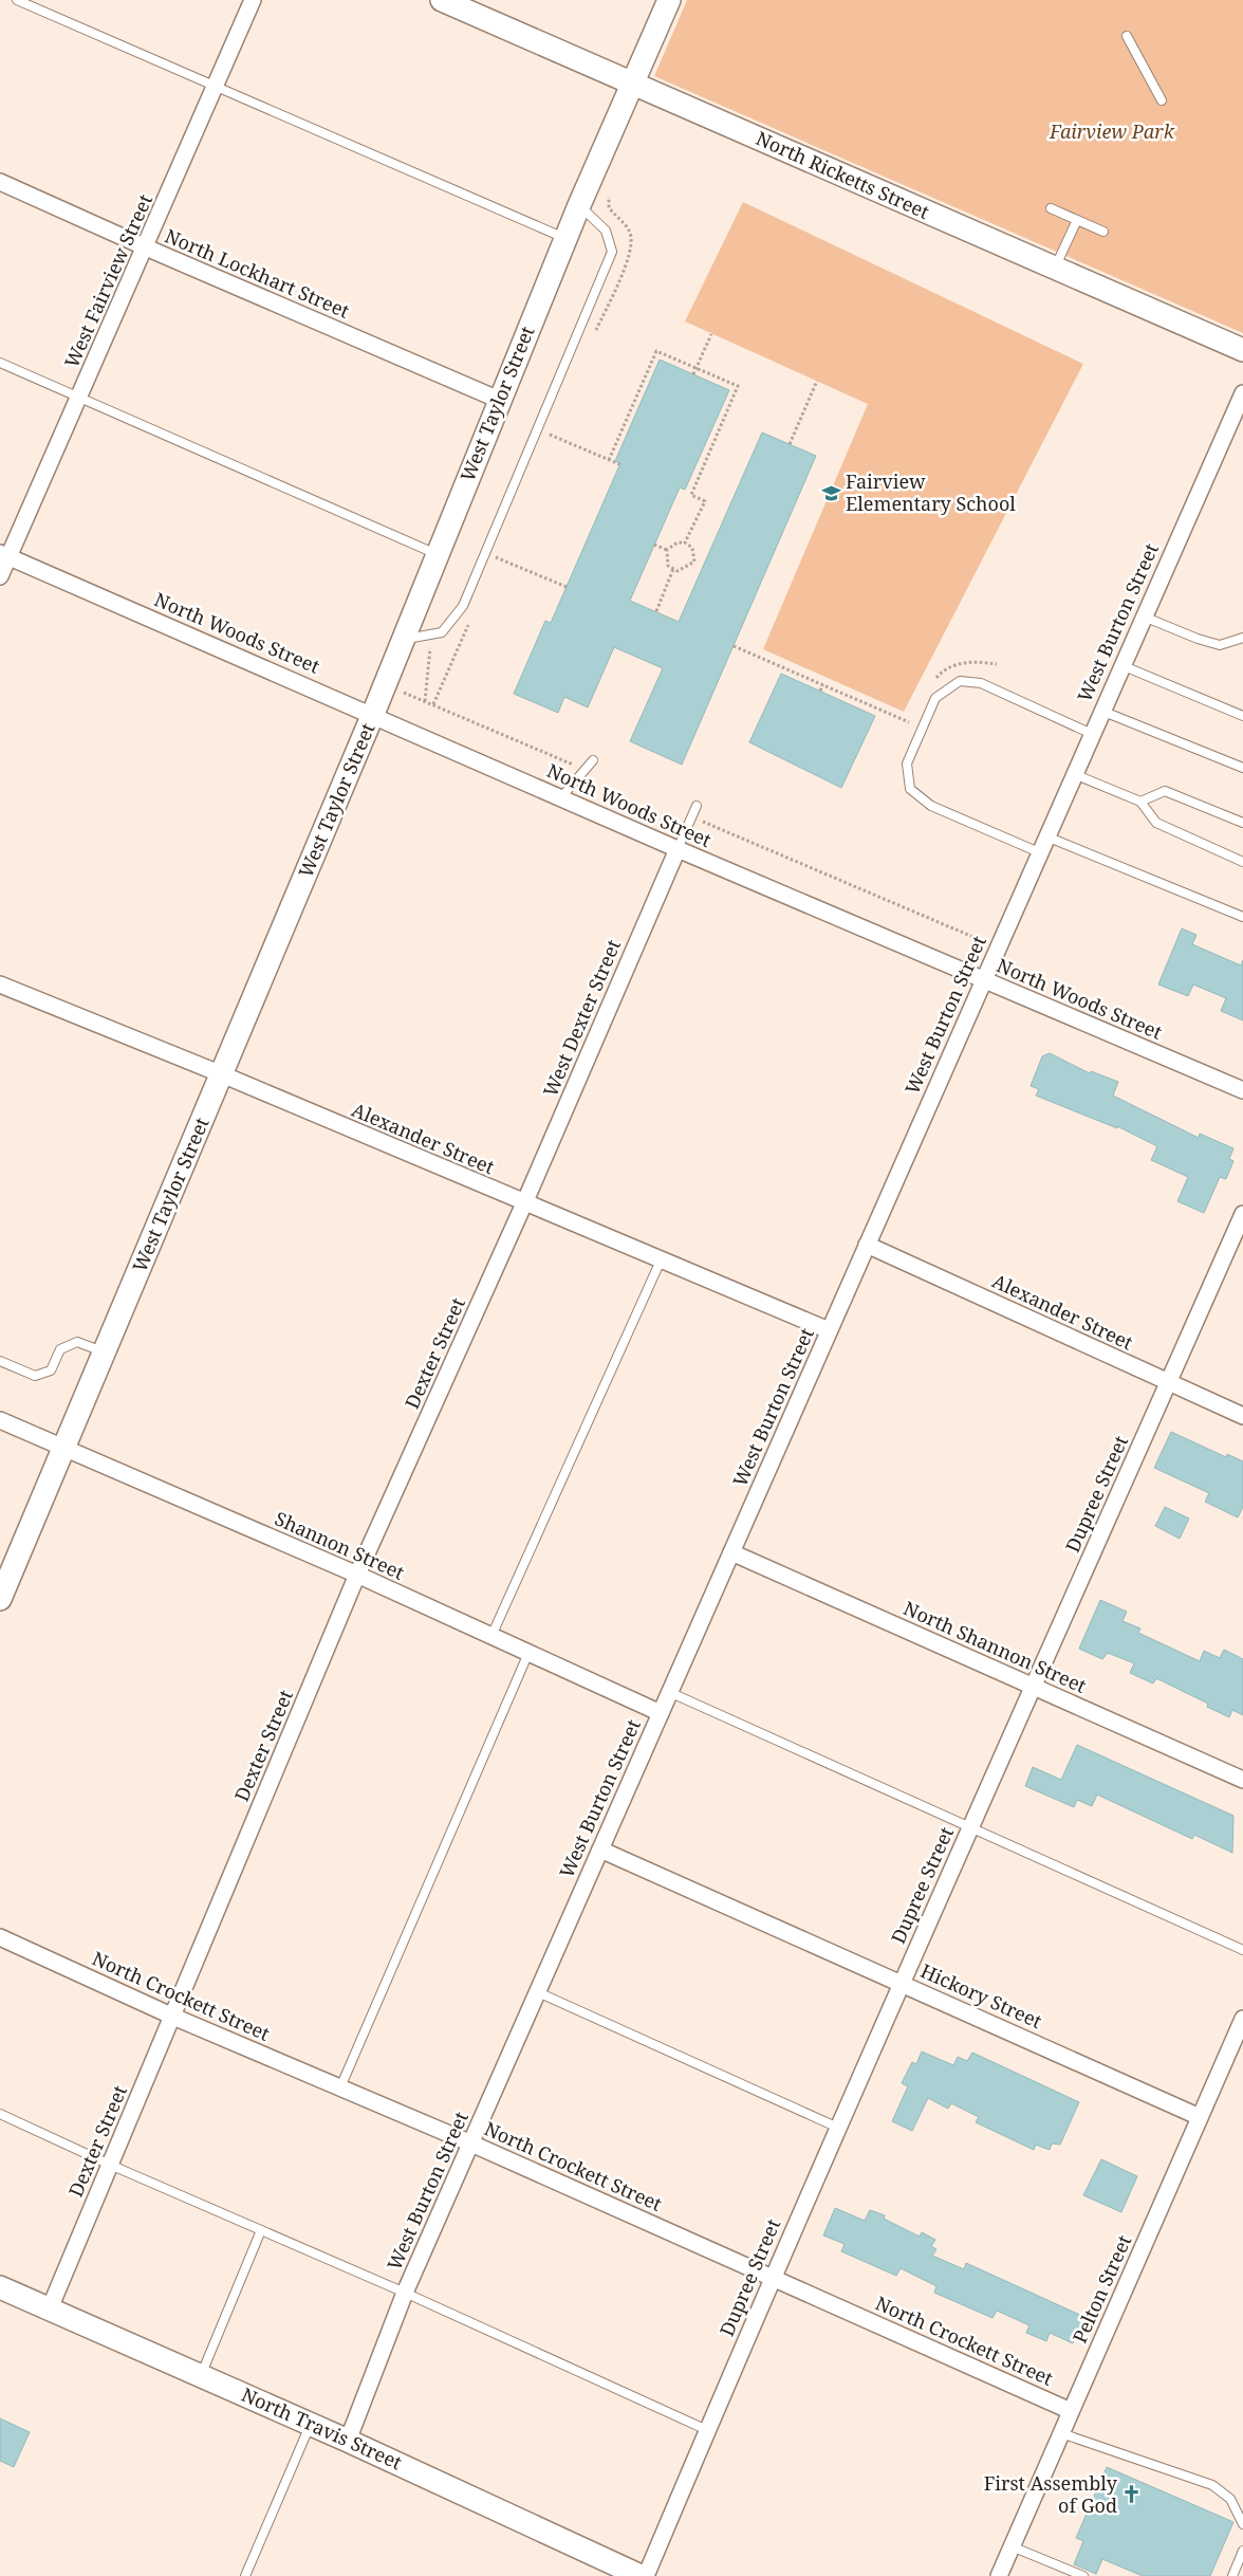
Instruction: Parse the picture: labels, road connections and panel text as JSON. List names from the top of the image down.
{
  "streets": {
    "main road": ["North Ricketts Street", "West Taylor Street", "North Travis Street"],
    "street": [
      "North Lockhart Street",
      "West Fairview Street",
      "West Burton Street",
      "North Woods Street",
      "West Dexter Street",
      "Alexander Street",
      "Dexter Street",
      "Dupree Street",
      "Shannon Street",
      "North Shannon Street",
      "North Crockett Street",
      "Hickory Street",
      "Pelton Street"
    ]
  },
  "crossings": [
    ["North Ricketts Street", "West Taylor Street"],
    ["North Lockhart Street", "West Fairview Street"],
    ["North Lockhart Street", "West Taylor Street"],
    ["West Fairview Street", "North Woods Street"],
    ["West Taylor Street", "North Woods Street"],
    ["West Taylor Street", "Alexander Street"],
    ["West Taylor Street", "Shannon Street"],
    ["West Burton Street", "North Woods Street"],
    ["West Burton Street", "Alexander Street"],
    ["West Burton Street", "Shannon Street"],
    ["West Burton Street", "North Shannon Street"],
    ["West Burton Street", "North Crockett Street"],
    ["West Burton Street", "Hickory Street"],
    ["West Burton Street", "North Travis Street"],
    ["North Woods Street", "West Dexter Street"],
    ["West Dexter Street", "Alexander Street"],
    ["West Dexter Street", "Dexter Street"],
    ["Alexander Street", "Dexter Street"],
    ["Alexander Street", "Dupree Street"],
    ["Dexter Street", "Shannon Street"],
    ["Dexter Street", "North Crockett Street"],
    ["Dexter Street", "North Travis Street"],
    ["Dupree Street", "North Shannon Street"],
    ["Dupree Street", "North Crockett Street"],
    ["Dupree Street", "Hickory Street"],
    ["North Crockett Street", "Pelton Street"],
    ["Hickory Street", "Pelton Street"]
  ],
  "parks": ["Fairview Park"],
  "places": {
    "school or university": ["Fairview Elementary School"],
    "church": ["First Assembly of God"]
  }
}
